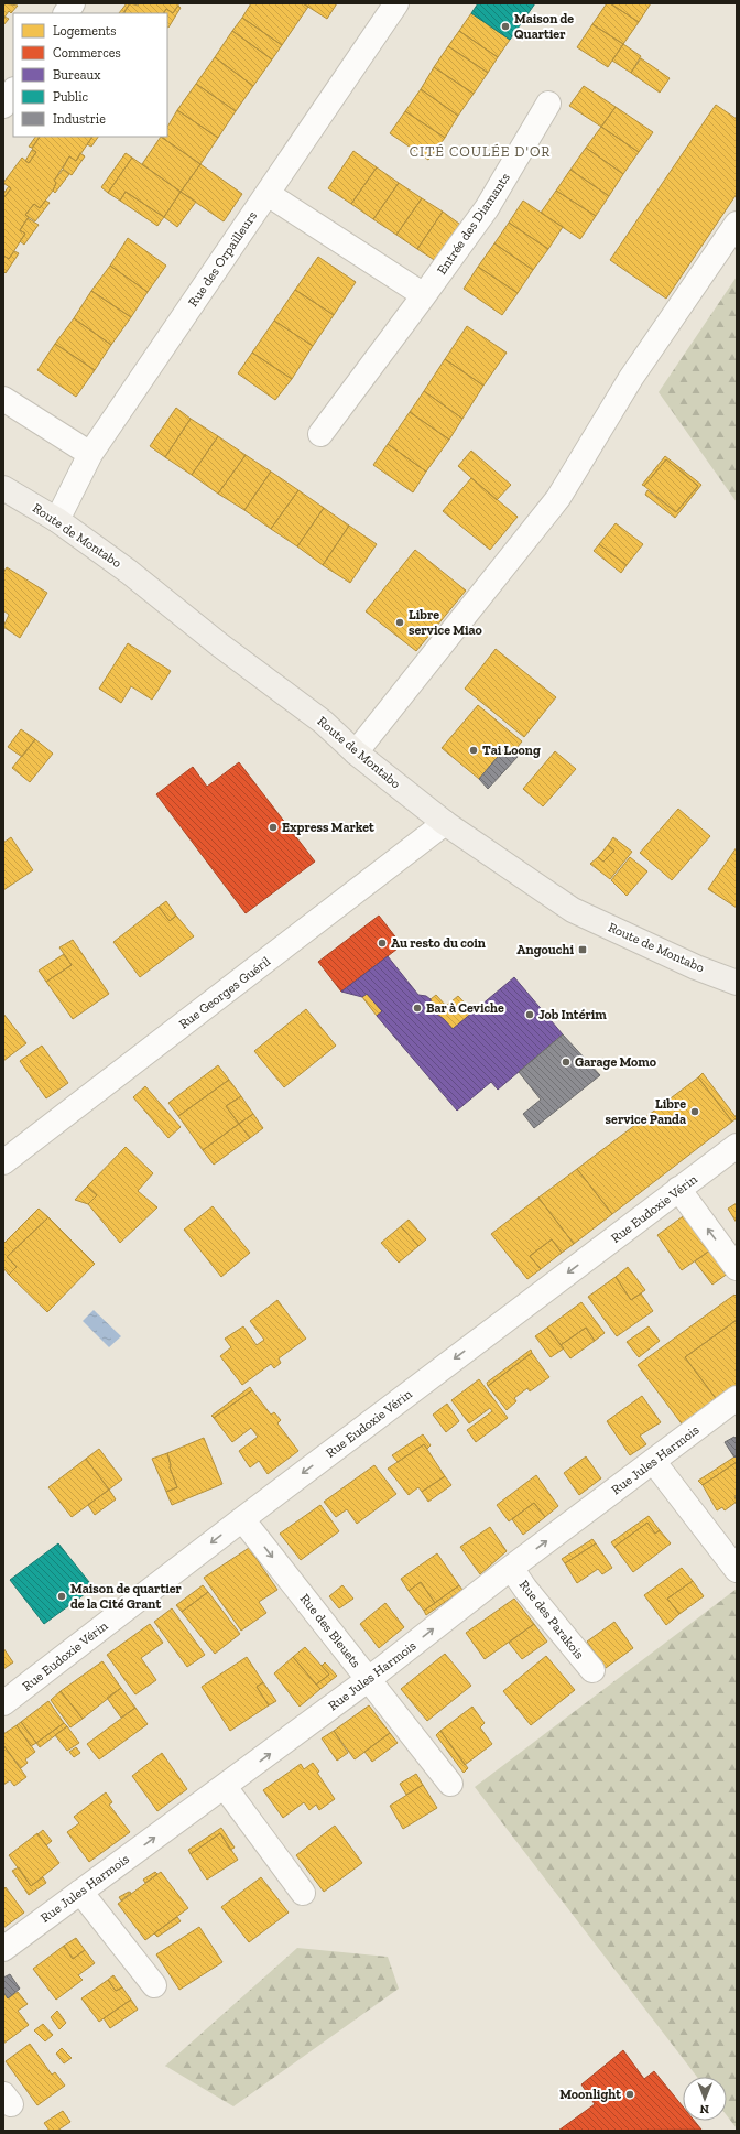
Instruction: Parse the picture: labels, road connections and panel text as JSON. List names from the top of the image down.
{
  "streets": {
    "main road": ["Route de Montabo"],
    "street": [
      "Entrée des Diamants",
      "Rue des Orpailleurs",
      "Rue Georges Guéril",
      "Rue Eudoxie Vérin",
      "Rue Jules Harmois",
      "Rue des Parakois",
      "Rue des Bleuets"
    ]
  },
  "crossings": [
    ["Rue des Orpailleurs", "Route de Montabo"],
    ["Route de Montabo", "Rue Georges Guéril"],
    ["Rue Eudoxie Vérin", "Rue des Bleuets"],
    ["Rue Jules Harmois", "Rue des Parakois"],
    ["Rue Jules Harmois", "Rue des Bleuets"]
  ],
  "one_way": ["Rue Eudoxie Vérin", "Rue Jules Harmois", "Rue des Bleuets"],
  "districts": ["CITÉ COULÉE D'OR"],
  "places": {
    "other": [
      "Maison de Quartier",
      "Libre service Miao",
      "Tai Loong",
      "Express Market",
      "Au resto du coin",
      "Bar à Ceviche",
      "Job Intérim",
      "Garage Momo",
      "Libre service Panda",
      "Maison de quartier de la Cité Grant",
      "Moonlight"
    ],
    "transit": ["Angouchi"]
  },
  "legend": [
    "Logements",
    "Commerces",
    "Bureaux",
    "Public",
    "Industrie"
  ],
  "north": "bottom"
}
